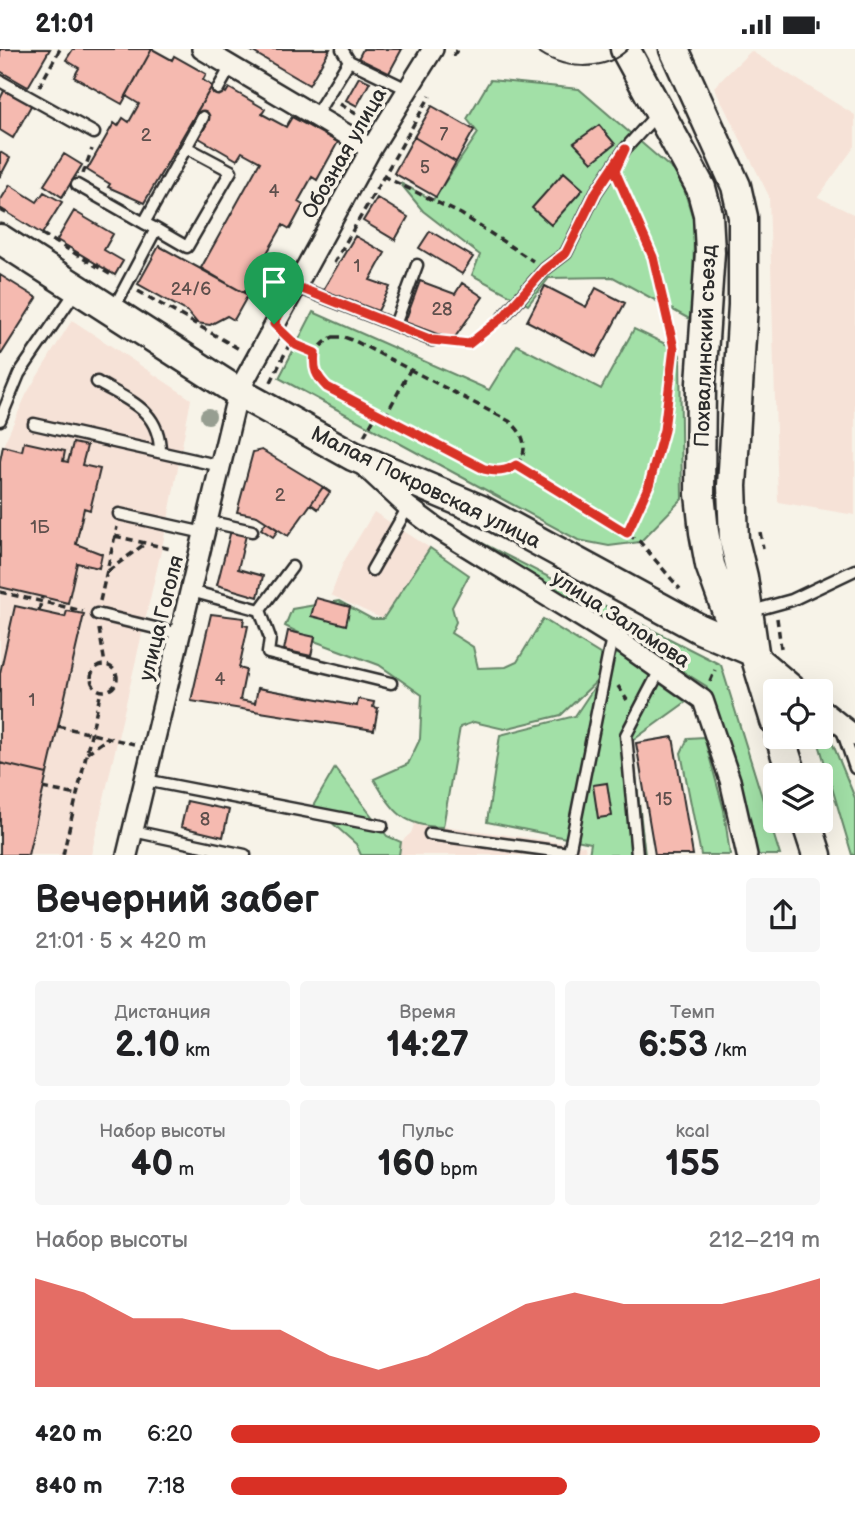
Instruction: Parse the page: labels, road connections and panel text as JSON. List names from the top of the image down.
{
  "streets": {
    "main road": ["Похвалинский съезд", "Малая Покровская улица"],
    "street": ["Обозная улица", "улица Гоголя", "улица Заломова"]
  },
  "crossings": [
    ["Обозная улица", "Малая Покровская улица"],
    ["Обозная улица", "улица Гоголя"],
    ["Похвалинский съезд", "Малая Покровская улица"],
    ["Малая Покровская улица", "улица Гоголя"],
    ["Малая Покровская улица", "улица Заломова"]
  ],
  "house_numbers": [
    "7",
    "2",
    "5",
    "4",
    "1",
    "24/6",
    "28",
    "2",
    "1Б",
    "4",
    "1",
    "15",
    "8"
  ],
  "page": {
    "status": "21:01",
    "heading": ["Вечерний забег", "21:01 · 5 × 420 m"],
    "stats": [
      ["Дистанция", "2.10 km"],
      ["Время", "14:27"],
      ["Темп", "6:53 /km"],
      ["Набор высоты", "40 m"],
      ["Пульс", "160 bpm"],
      ["kcal", "155"]
    ],
    "chart": ["Набор высоты", "212–219 m"],
    "list": [
      {
        "name": "420 m",
        "note": "6:20"
      },
      {
        "name": "840 m",
        "note": "7:18"
      }
    ]
  }
}
